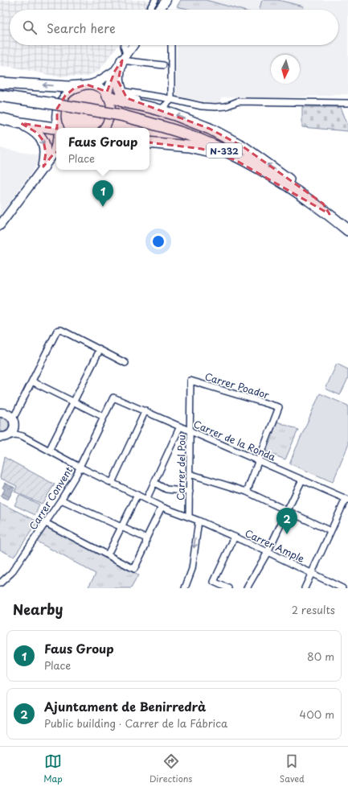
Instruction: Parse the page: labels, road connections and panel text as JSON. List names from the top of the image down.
{
  "streets": {
    "highway": ["N-332"],
    "street": [
      "Carrer Poador",
      "Carrer de la Ronda",
      "Carrer del Pou",
      "Carrer Convent",
      "Carrer Ample"
    ]
  },
  "crossings": [
    ["Carrer Poador", "Carrer de la Ronda"],
    ["Carrer Poador", "Carrer del Pou"],
    ["Carrer de la Ronda", "Carrer del Pou"],
    ["Carrer de la Ronda", "Carrer Convent"],
    ["Carrer del Pou", "Carrer Ample"],
    ["Carrer Convent", "Carrer Ample"]
  ],
  "north": "bottom",
  "page": {
    "search": "Search here",
    "popup": ["Faus Group", "Place"],
    "pins": ["1", "2"],
    "heading": ["Nearby", "2 results"],
    "list": [
      {
        "mark": "1",
        "name": "Faus Group",
        "note": "Place",
        "value": "80 m"
      },
      {
        "mark": "2",
        "name": "Ajuntament de Benirredrà",
        "note": "Public building · Carrer de la Fábrica",
        "value": "400 m"
      }
    ],
    "nav": ["Map", "Directions", "Saved"]
  }
}
